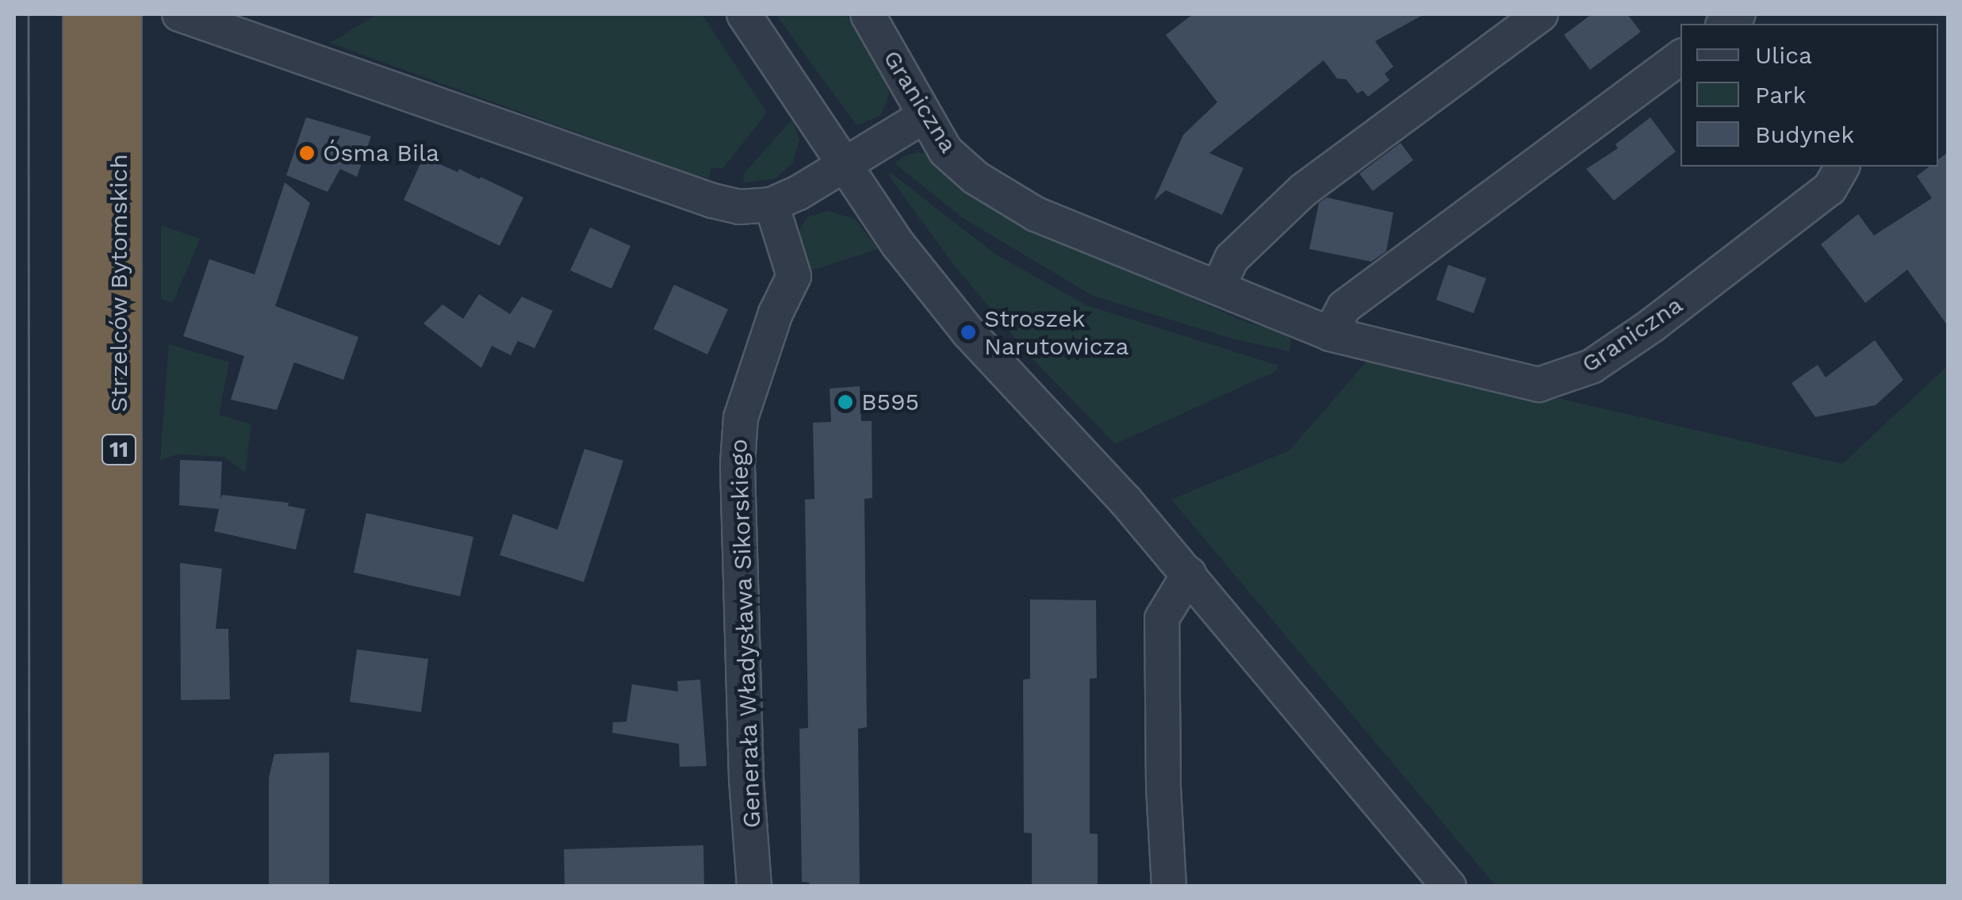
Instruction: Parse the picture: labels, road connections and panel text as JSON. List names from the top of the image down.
{
  "streets": {
    "highway": ["Strzelców Bytomskich", "11"],
    "street": ["Graniczna", "Generała Władysława Sikorskiego"]
  },
  "places": ["Ósma Bila", "Stroszek Narutowicza", "B595"],
  "legend": ["Ulica", "Park", "Budynek"]
}
